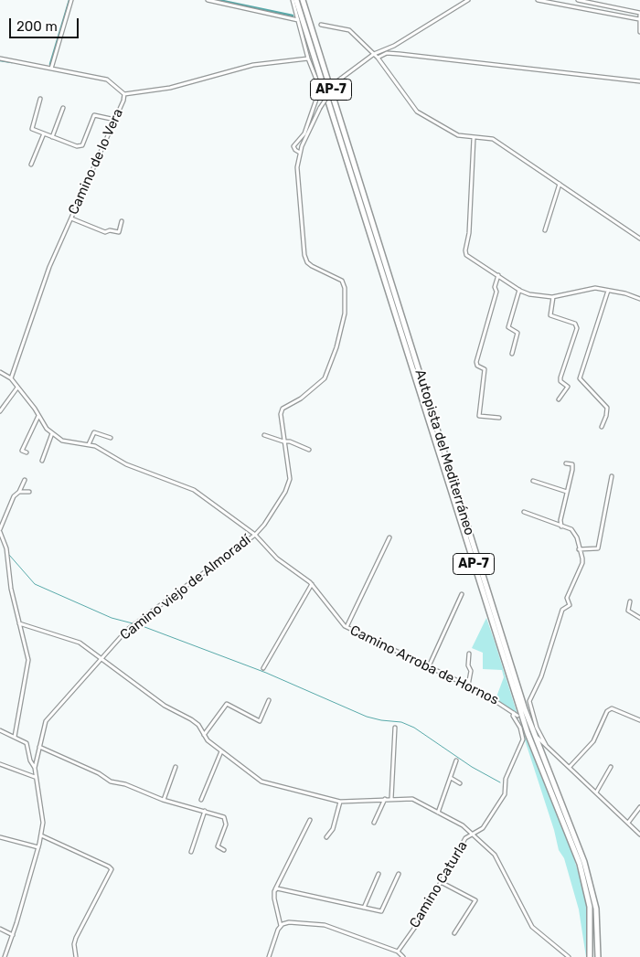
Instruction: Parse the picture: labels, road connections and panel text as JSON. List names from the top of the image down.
{
  "streets": {
    "highway": ["AP-7", "Autopista del Mediterráneo"],
    "street": [
      "Camino de lo Vera",
      "Camino viejo de Almoradí",
      "Camino Arroba de Hornos",
      "Camino Caturla"
    ]
  },
  "crossings": [
    ["Camino viejo de Almoradí", "Camino Arroba de Hornos"],
    ["Camino Arroba de Hornos", "Camino Caturla"]
  ],
  "scale_bar": "200 m"
}
